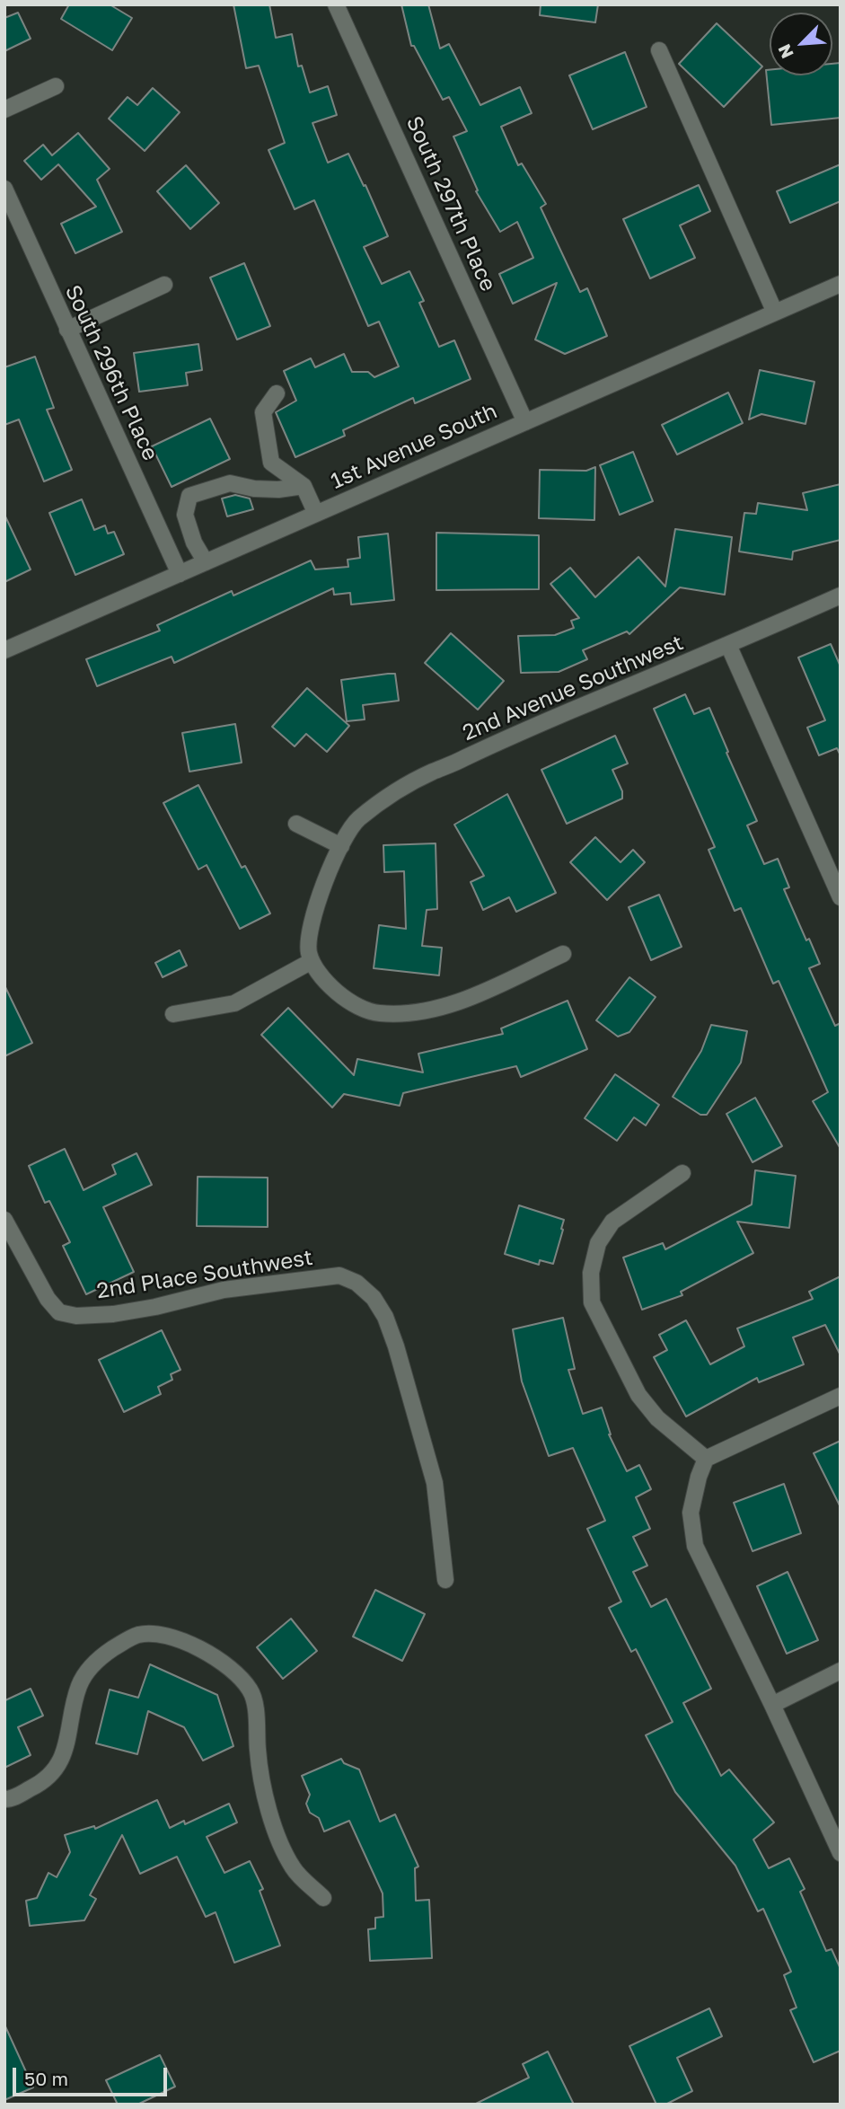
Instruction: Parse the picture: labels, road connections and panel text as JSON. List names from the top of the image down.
{
  "streets": {
    "street": [
      "South 297th Place",
      "South 296th Place",
      "1st Avenue South",
      "2nd Avenue Southwest",
      "2nd Place Southwest"
    ]
  },
  "crossings": [
    ["South 297th Place", "1st Avenue South"],
    ["South 296th Place", "1st Avenue South"]
  ],
  "scale_bar": "50 m",
  "north": "bottom left"
}
